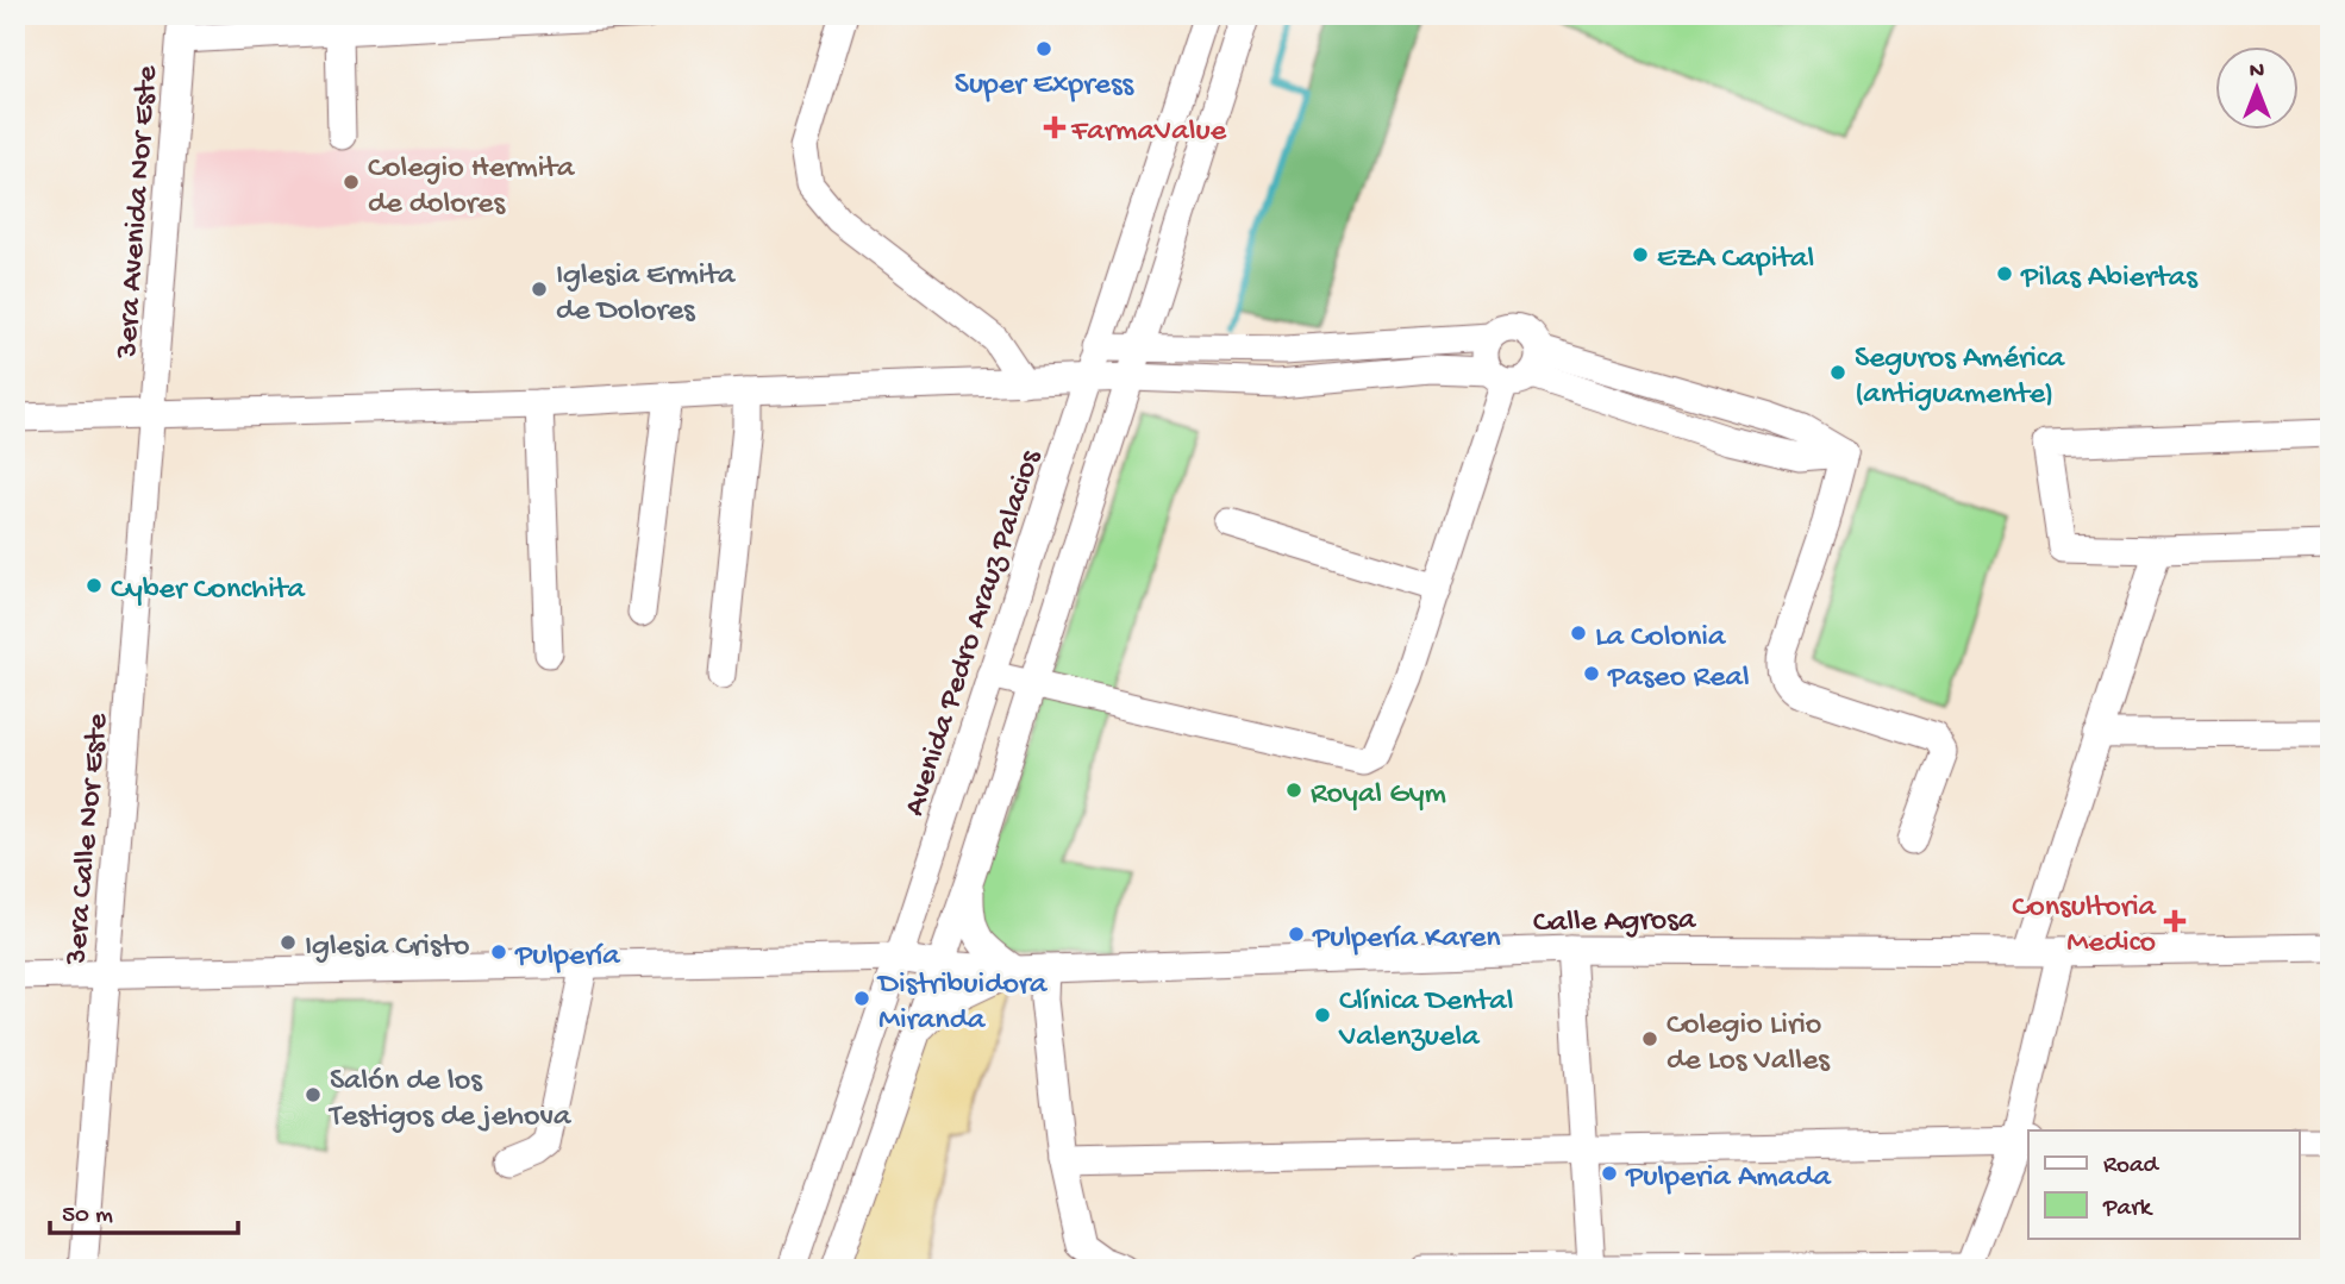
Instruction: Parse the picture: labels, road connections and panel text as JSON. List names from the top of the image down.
{
  "streets": {
    "street": [
      "3era Avenida Nor Este",
      "Avenida Pedro Arauz Palacios",
      "3era Calle Nor Este",
      "Calle Agrosa"
    ]
  },
  "crossings": [
    ["3era Avenida Nor Este", "3era Calle Nor Este"],
    ["Avenida Pedro Arauz Palacios", "Calle Agrosa"],
    ["3era Calle Nor Este", "Calle Agrosa"]
  ],
  "places": {
    "other": [
      "Super Express",
      "Colegio Hermita de dolores",
      "EZA Capital",
      "Pilas Abiertas",
      "Iglesia Ermita de Dolores",
      "Seguros América (antiguamente)",
      "Cyber Conchita",
      "La Colonia",
      "Paseo Real",
      "Royal Gym",
      "Pulpería Karen",
      "Iglesia Cristo",
      "Pulpería",
      "Distribuidora Miranda",
      "Clínica Dental Valenzuela",
      "Colegio Lirio de Los Valles",
      "Salón de los Testigos de jehova",
      "Pulperia Amada"
    ],
    "health": ["FarmaValue", "Consultoria Medico"]
  },
  "legend": ["Road", "Park"],
  "scale_bar": "50 m",
  "north": "top"
}
